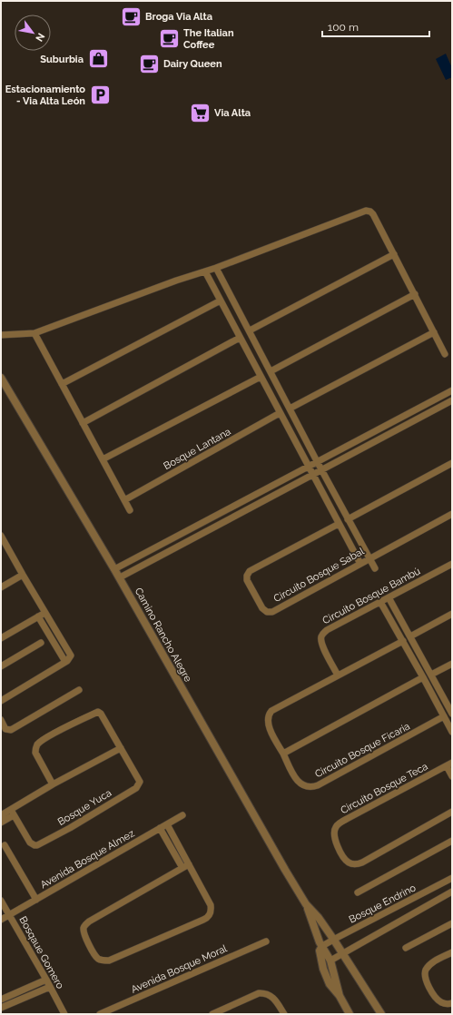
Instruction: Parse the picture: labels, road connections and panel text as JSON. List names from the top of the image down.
{
  "streets": {
    "street": [
      "Bosque Lantana",
      "Circuito Bosque Sabal",
      "Circuito Bosque Bambú",
      "Camino Rancho Alegre",
      "Circuito Bosque Ficaria",
      "Circuito Bosque Teca",
      "Bosque Yuca",
      "Avenida Bosque Almez",
      "Bosque Endrino",
      "Bosqaue Gomero",
      "Avenida Bosque Moral"
    ]
  },
  "crossings": [
    ["Circuito Bosque Bambú", "Circuito Bosque Ficaria"],
    ["Avenida Bosque Almez", "Bosqaue Gomero"]
  ],
  "places": {
    "cafe": ["Broga Via Alta", "The Italian Coffee", "Dairy Queen"],
    "shop": ["Suburbia"],
    "parking": ["Estacionamiento - Via Alta León"],
    "supermarket": ["Via Alta"]
  },
  "scale_bar": "100 m",
  "north": "bottom right"
}
